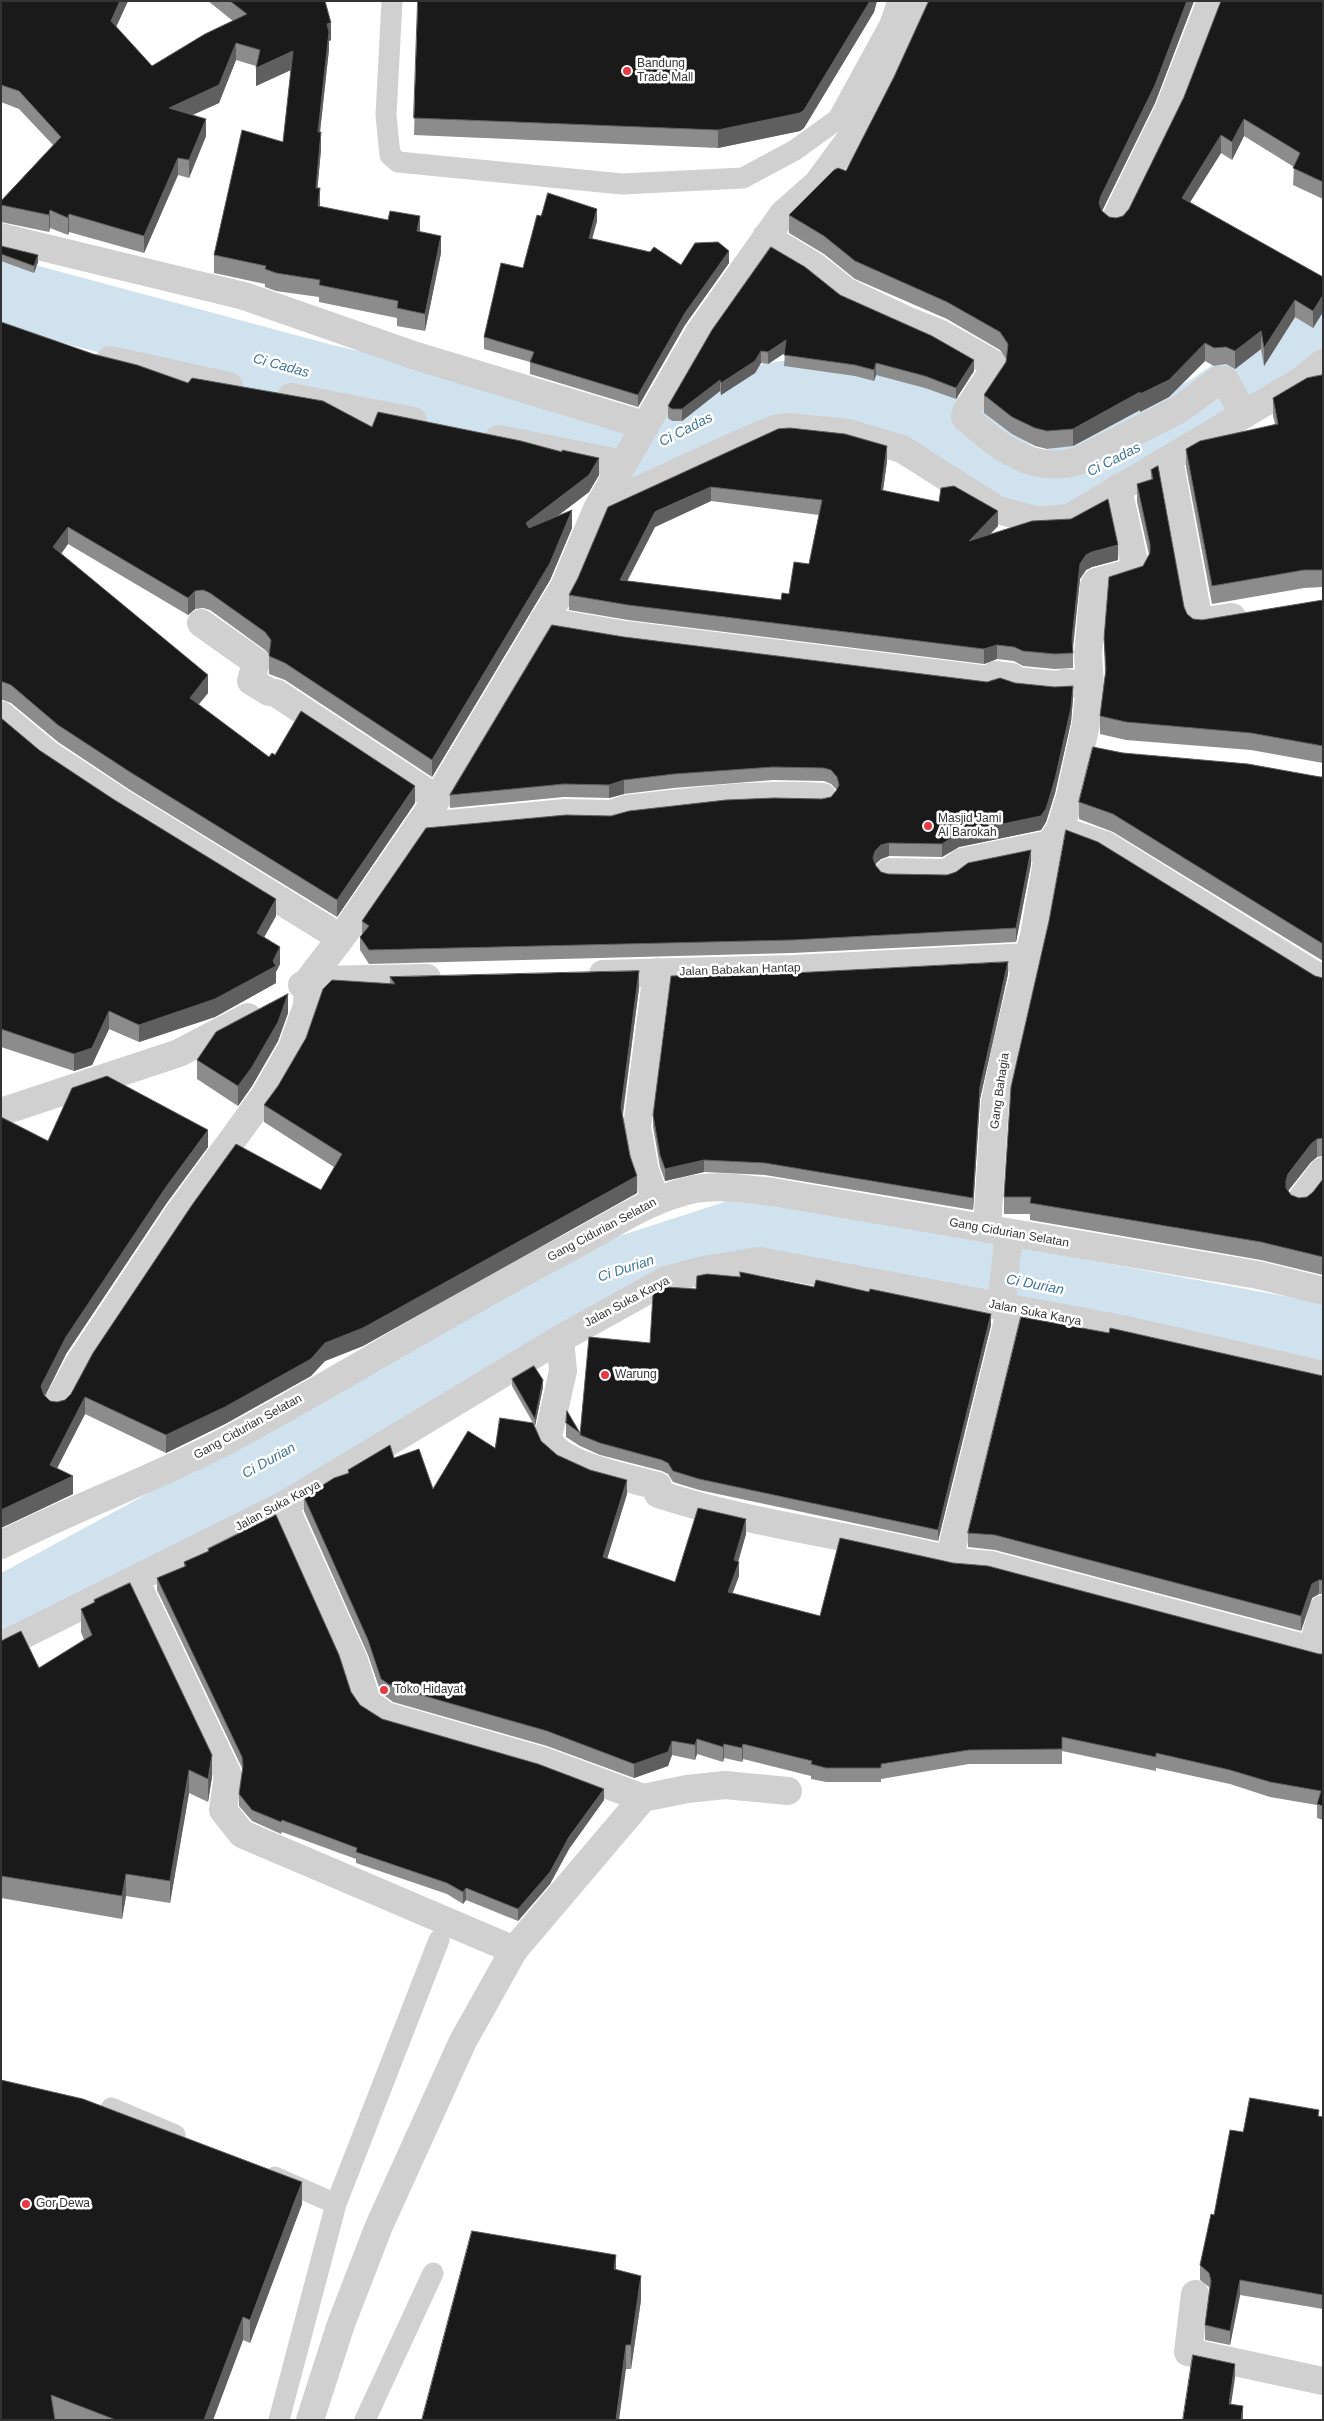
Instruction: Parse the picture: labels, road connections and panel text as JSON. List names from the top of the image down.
{
  "streets": {
    "street": [
      "Jalan Babakan Hantap",
      "Gang Bahagia",
      "Gang Cidurian Selatan",
      "Jalan Suka Karya"
    ]
  },
  "crossings": [
    ["Jalan Babakan Hantap", "Gang Bahagia"],
    ["Gang Bahagia", "Gang Cidurian Selatan"],
    ["Gang Bahagia", "Jalan Suka Karya"]
  ],
  "water": ["Ci Cadas", "Ci Durian"],
  "places": [
    "Bandung Trade Mall",
    "Masjid Jami Al Barokah",
    "Warung",
    "Toko Hidayat",
    "Gor Dewa"
  ]
}
